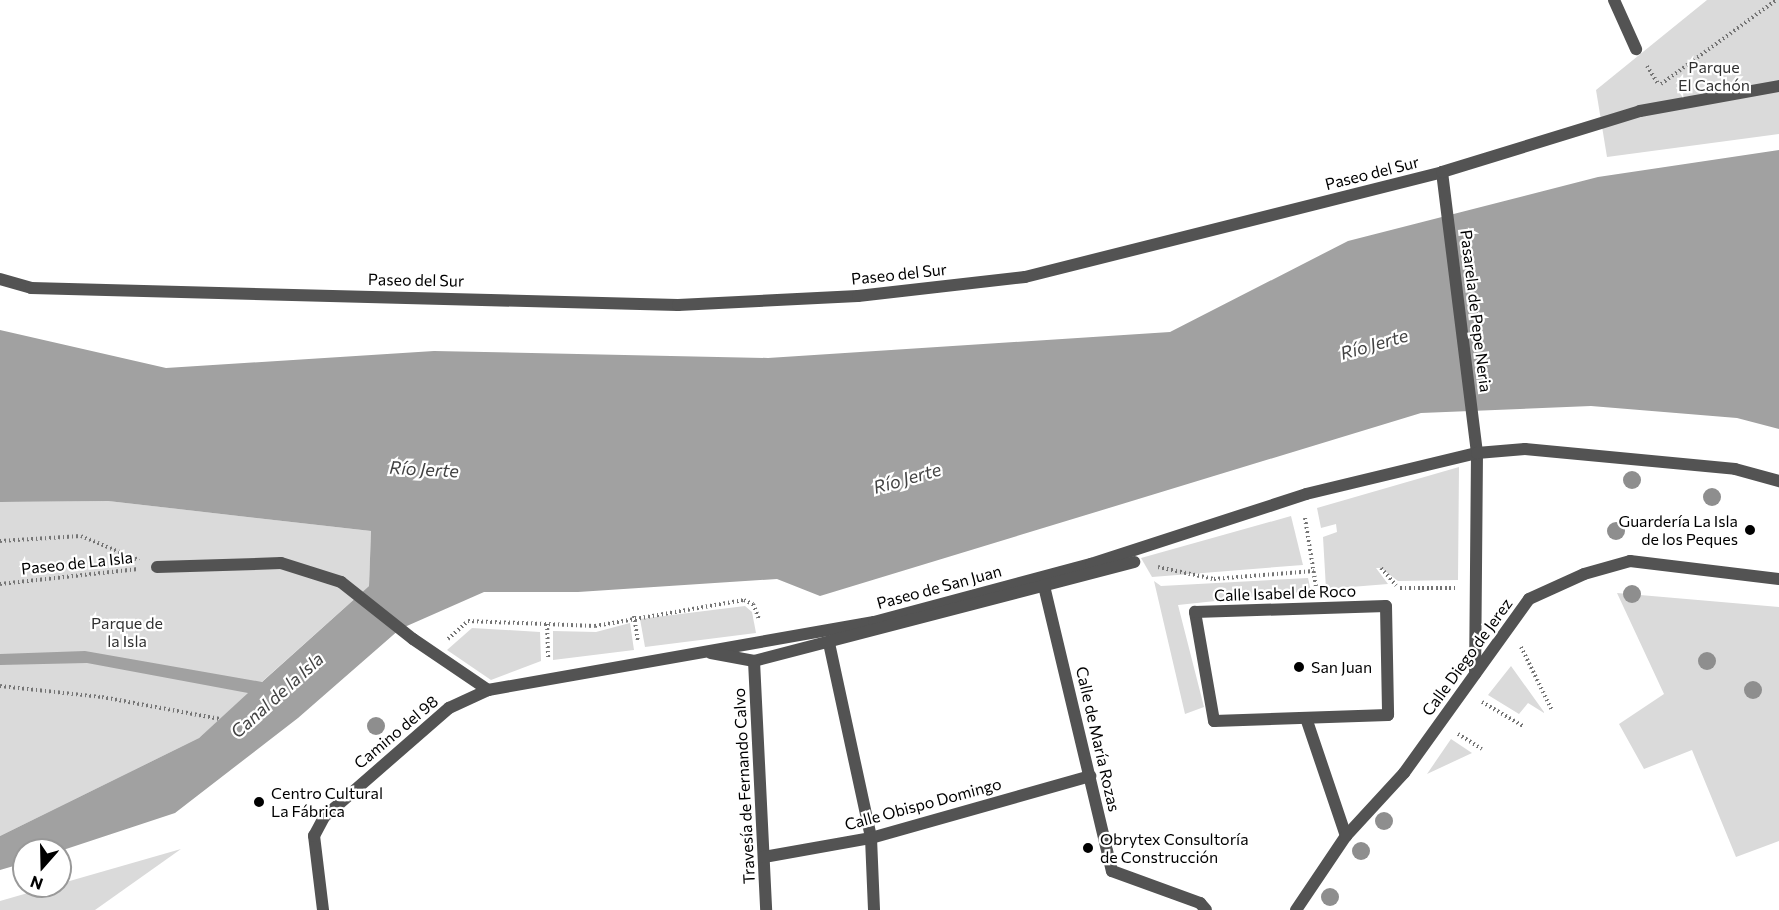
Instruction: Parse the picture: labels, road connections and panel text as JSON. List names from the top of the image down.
{
  "streets": {
    "street": [
      "Paseo del Sur",
      "Pasarela de Pepe Neria",
      "Paseo de San Juan",
      "Calle Isabel de Roco",
      "Calle Diego de Jerez",
      "Camino del 98",
      "Calle de María Rozas",
      "Travesía de Fernando Calvo",
      "Calle Obispo Domingo"
    ],
    "path": ["Paseo de La Isla"]
  },
  "crossings": [
    ["Paseo del Sur", "Pasarela de Pepe Neria"],
    ["Pasarela de Pepe Neria", "Paseo de San Juan"],
    ["Paseo de San Juan", "Camino del 98"],
    ["Calle de María Rozas", "Calle Obispo Domingo"],
    ["Travesía de Fernando Calvo", "Calle Obispo Domingo"]
  ],
  "water": ["Río Jerte", "Canal de la Isla"],
  "parks": ["Parque El Cachón", "Parque de la Isla"],
  "places": [
    "Guardería La Isla de los Peques",
    "San Juan",
    "Centro Cultural La Fábrica",
    "Obrytex Consultoría de Construcción"
  ],
  "north": "bottom"
}
